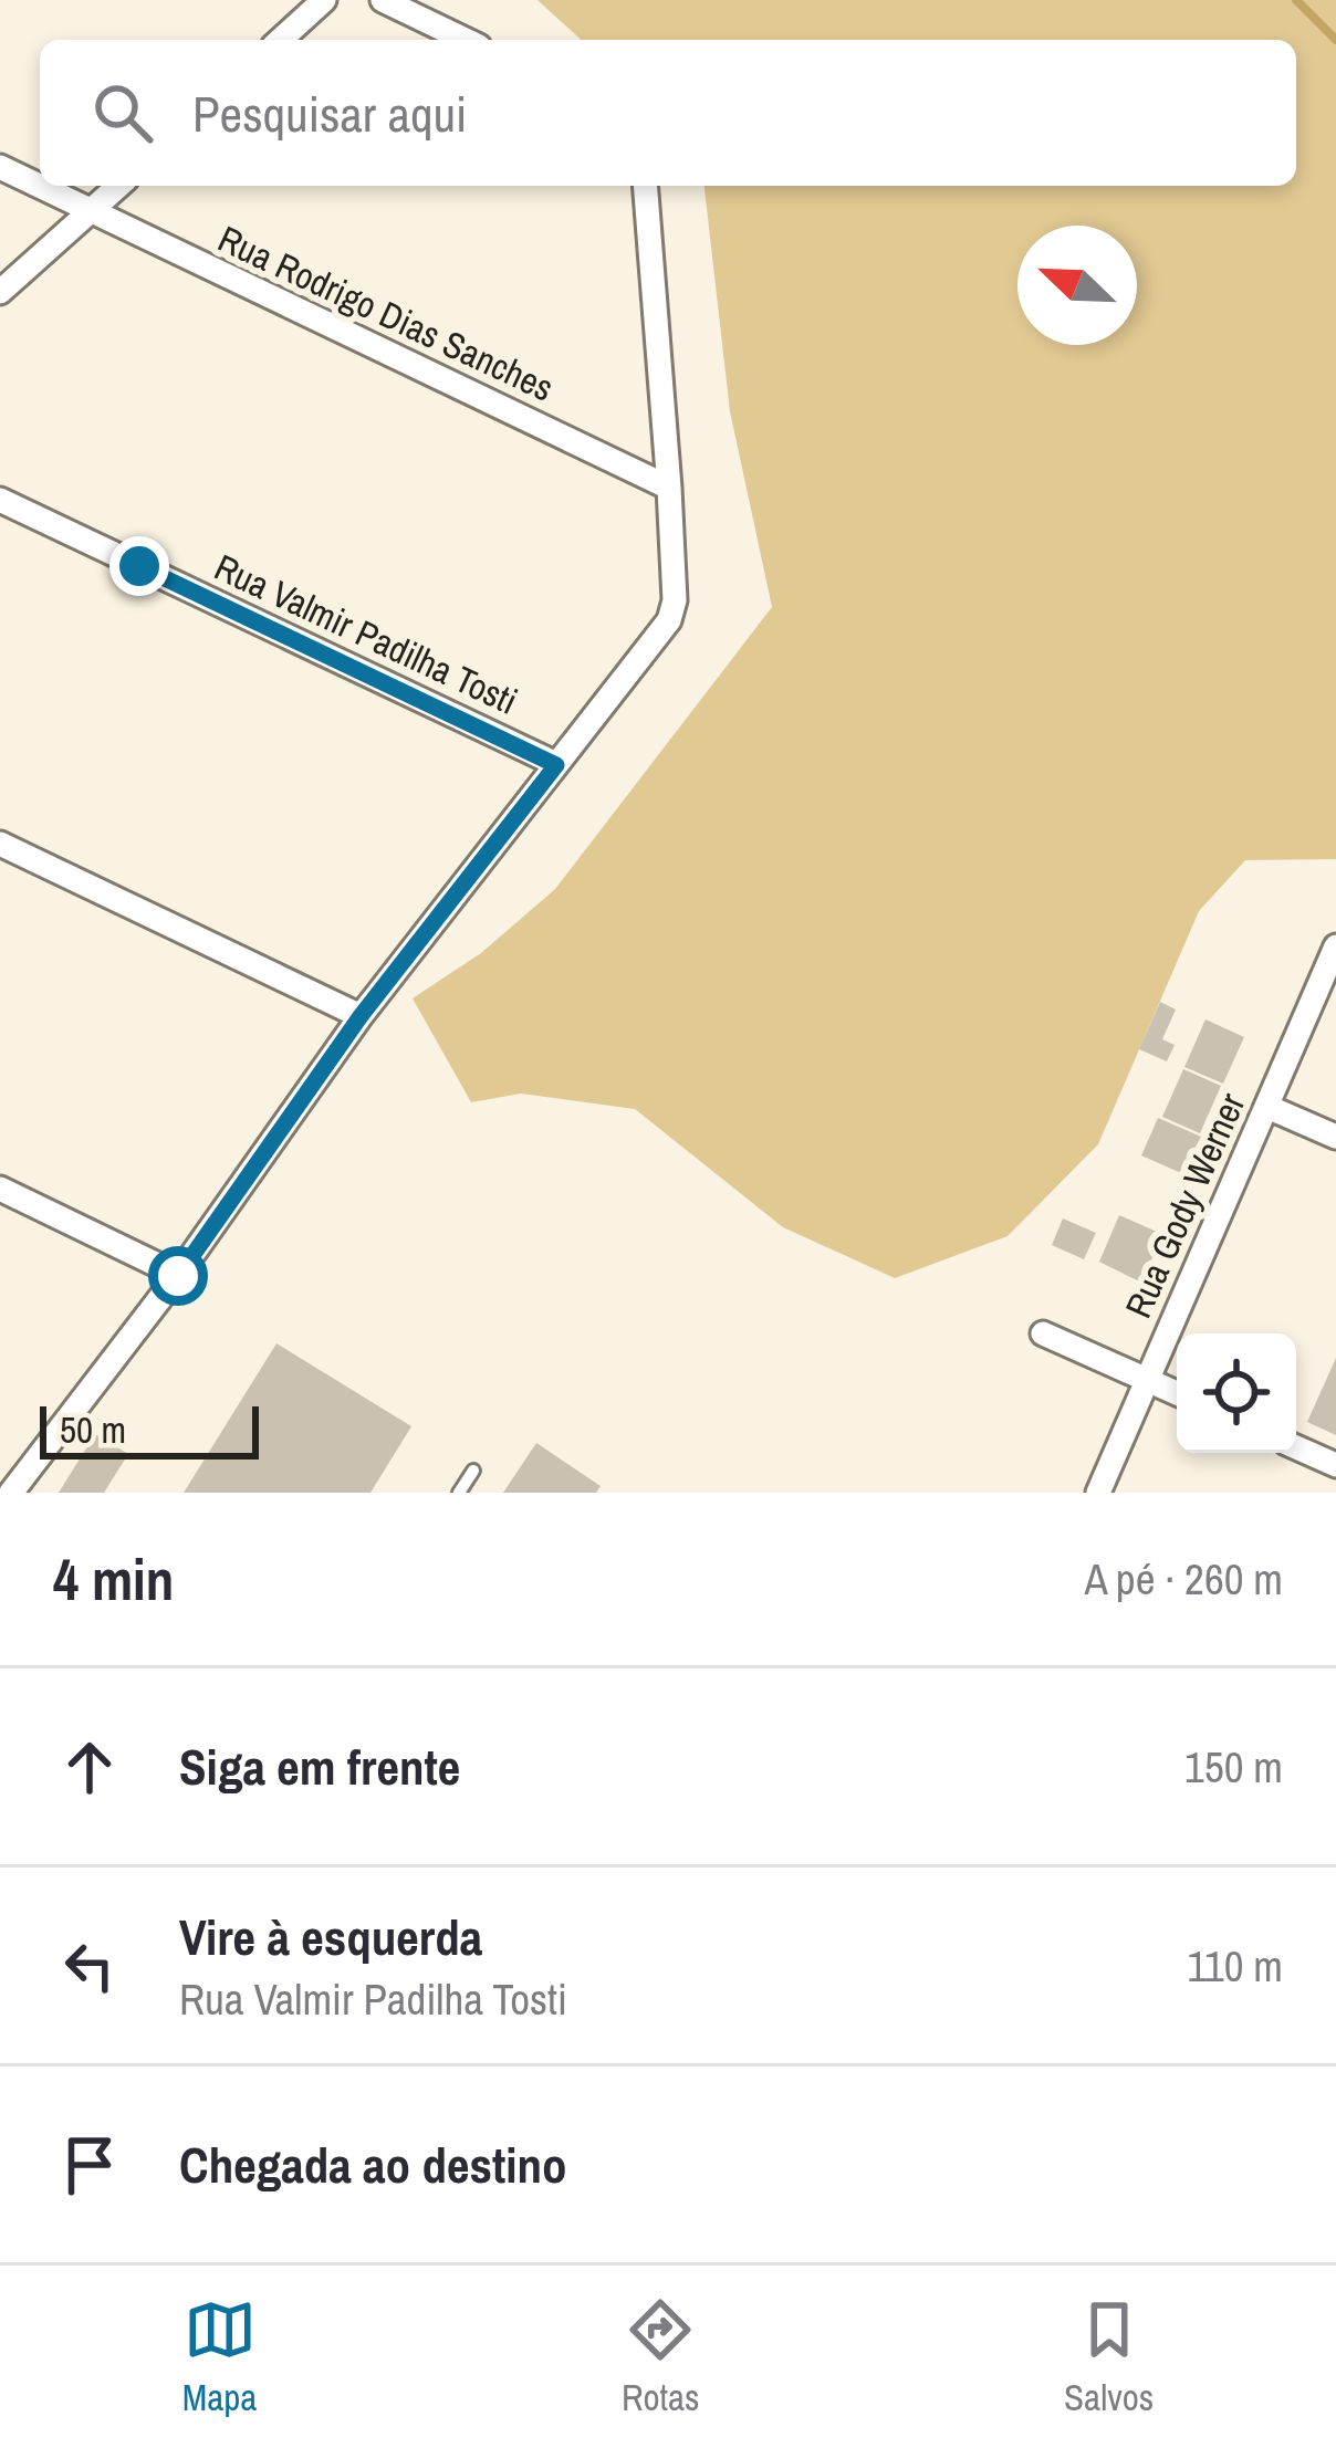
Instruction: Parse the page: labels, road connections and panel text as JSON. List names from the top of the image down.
{
  "streets": {
    "street": ["Rua Rodrigo Dias Sanches", "Rua Valmir Padilha Tosti", "Rua Gody Werner"]
  },
  "scale_bar": "50 m",
  "north": "top left",
  "page": {
    "search": "Pesquisar aqui",
    "scale": "50 m",
    "heading": ["4 min", "A pé · 260 m"],
    "list": [
      ["Siga em frente", "150 m"],
      ["Vire à esquerda", "Rua Valmir Padilha Tosti", "110 m"],
      "Chegada ao destino"
    ],
    "nav": ["Mapa", "Rotas", "Salvos"]
  }
}
